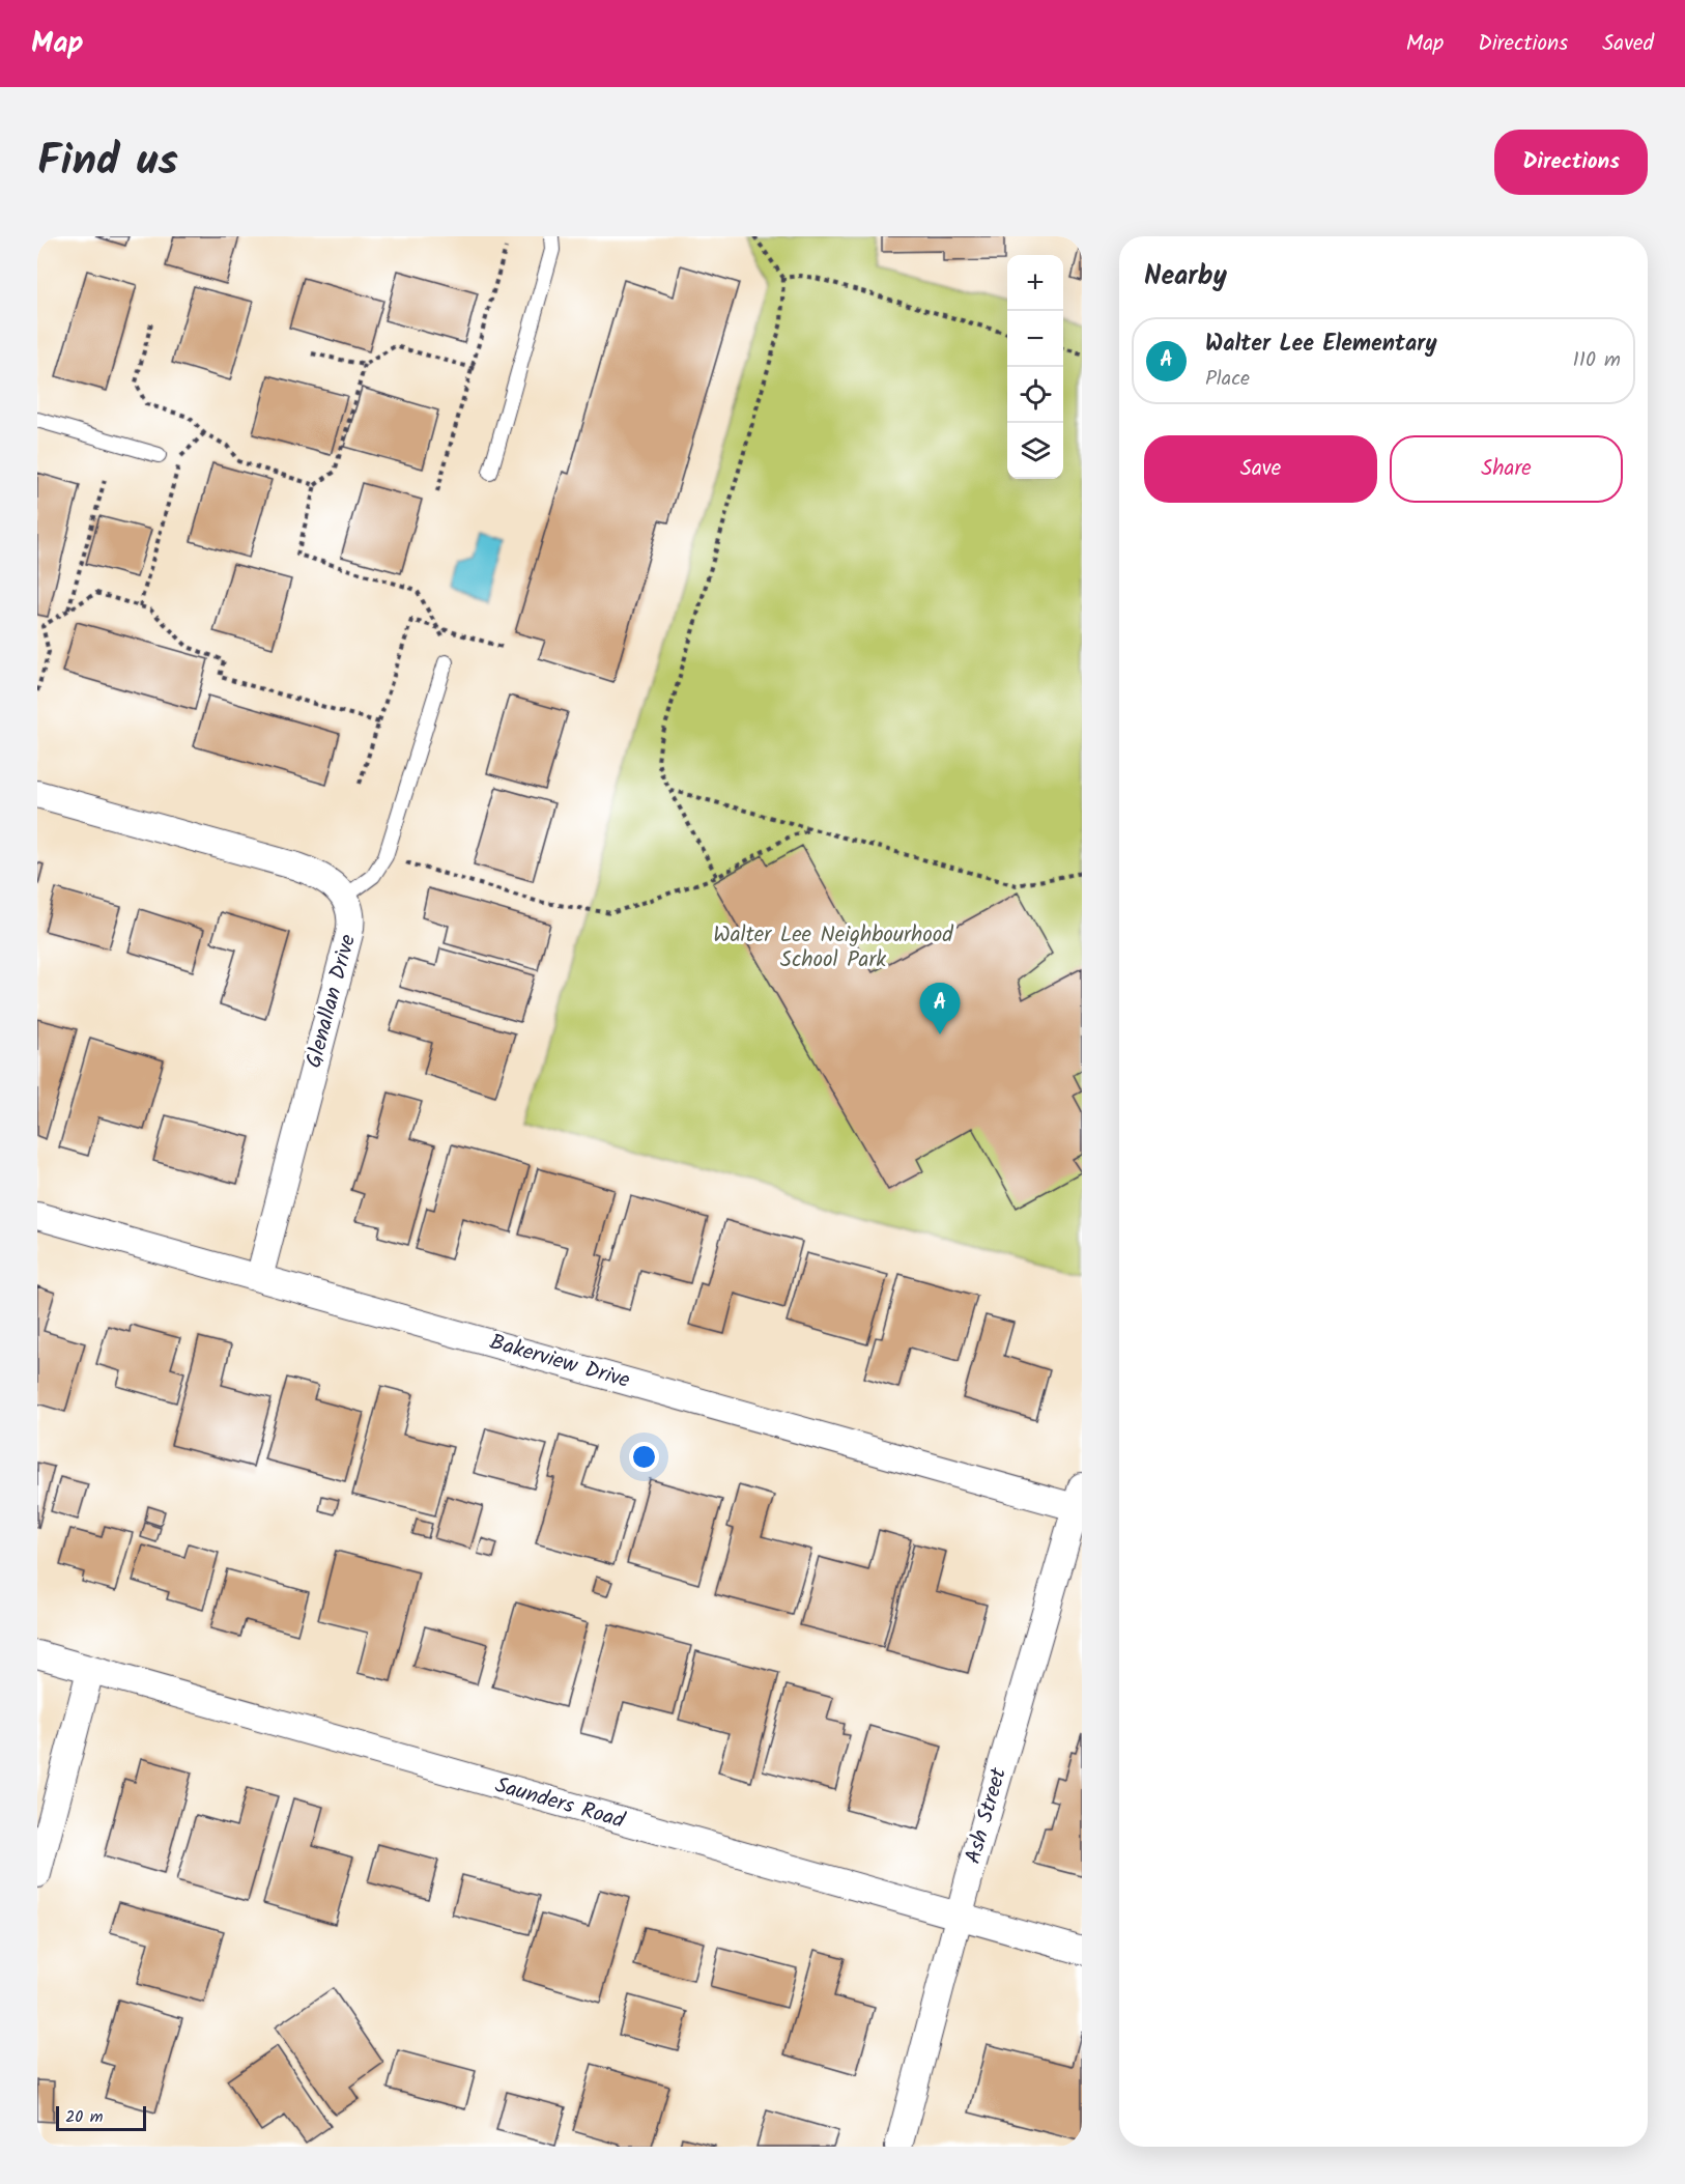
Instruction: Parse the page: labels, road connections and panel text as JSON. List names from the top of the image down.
{
  "streets": {
    "street": [
      "Glenallan Drive",
      "Bakerview Drive",
      "Saunders Road",
      "Ash Street"
    ]
  },
  "crossings": [
    ["Glenallan Drive", "Bakerview Drive"],
    ["Bakerview Drive", "Ash Street"],
    ["Saunders Road", "Ash Street"]
  ],
  "parks": ["Walter Lee Neighbourhood School Park"],
  "scale_bar": "20 m",
  "page": {
    "header": "Map",
    "nav": ["Map", "Directions", "Saved"],
    "title": "Find us",
    "buttons": [
      "Directions",
      ["Save", "Share"]
    ],
    "heading": "Nearby",
    "map_buttons": ["+", "−"],
    "list": [
      {
        "mark": "A",
        "name": "Walter Lee Elementary",
        "note": "Place",
        "value": "110 m"
      }
    ],
    "pins": "A",
    "scale": "20 m"
  }
}
